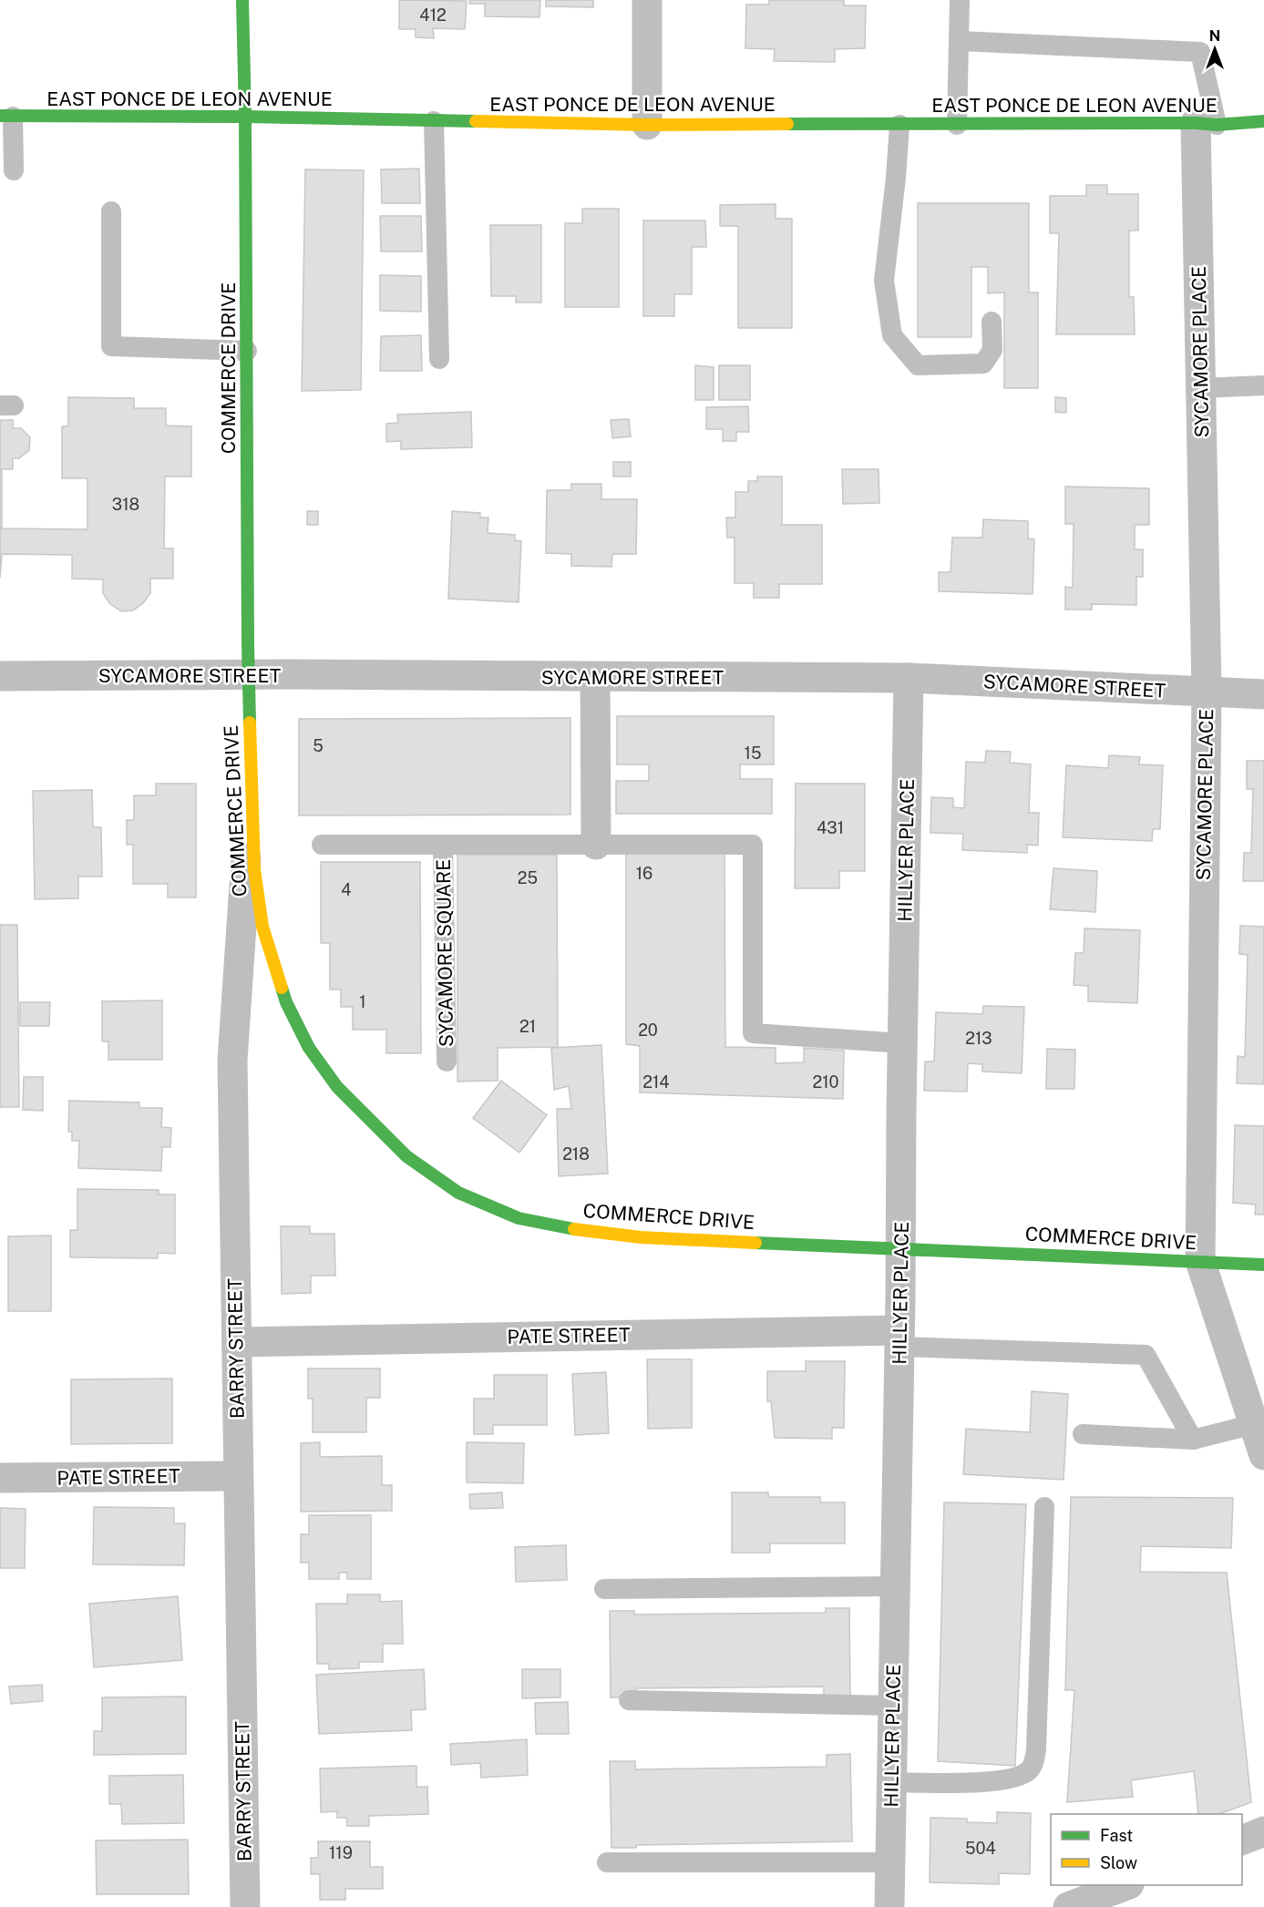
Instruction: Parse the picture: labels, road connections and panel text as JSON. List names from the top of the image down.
{
  "streets": {
    "main road": ["EAST PONCE DE LEON AVENUE", "COMMERCE DRIVE"],
    "street": [
      "SYCAMORE PLACE",
      "SYCAMORE STREET",
      "HILLYER PLACE",
      "PATE STREET",
      "BARRY STREET"
    ],
    "lane": ["SYCAMORE SQUARE"]
  },
  "crossings": [
    ["EAST PONCE DE LEON AVENUE", "SYCAMORE PLACE"],
    ["EAST PONCE DE LEON AVENUE", "COMMERCE DRIVE"],
    ["SYCAMORE PLACE", "COMMERCE DRIVE"],
    ["SYCAMORE PLACE", "SYCAMORE STREET"],
    ["COMMERCE DRIVE", "SYCAMORE STREET"],
    ["COMMERCE DRIVE", "HILLYER PLACE"],
    ["COMMERCE DRIVE", "BARRY STREET"],
    ["SYCAMORE STREET", "HILLYER PLACE"],
    ["HILLYER PLACE", "SYCAMORE SQUARE"],
    ["HILLYER PLACE", "PATE STREET"],
    ["PATE STREET", "BARRY STREET"]
  ],
  "house_numbers": [
    "412",
    "318",
    "5",
    "15",
    "431",
    "16",
    "25",
    "4",
    "1",
    "21",
    "20",
    "213",
    "214",
    "210",
    "218",
    "504",
    "119"
  ],
  "legend": ["Fast", "Slow"],
  "north": "top"
}
